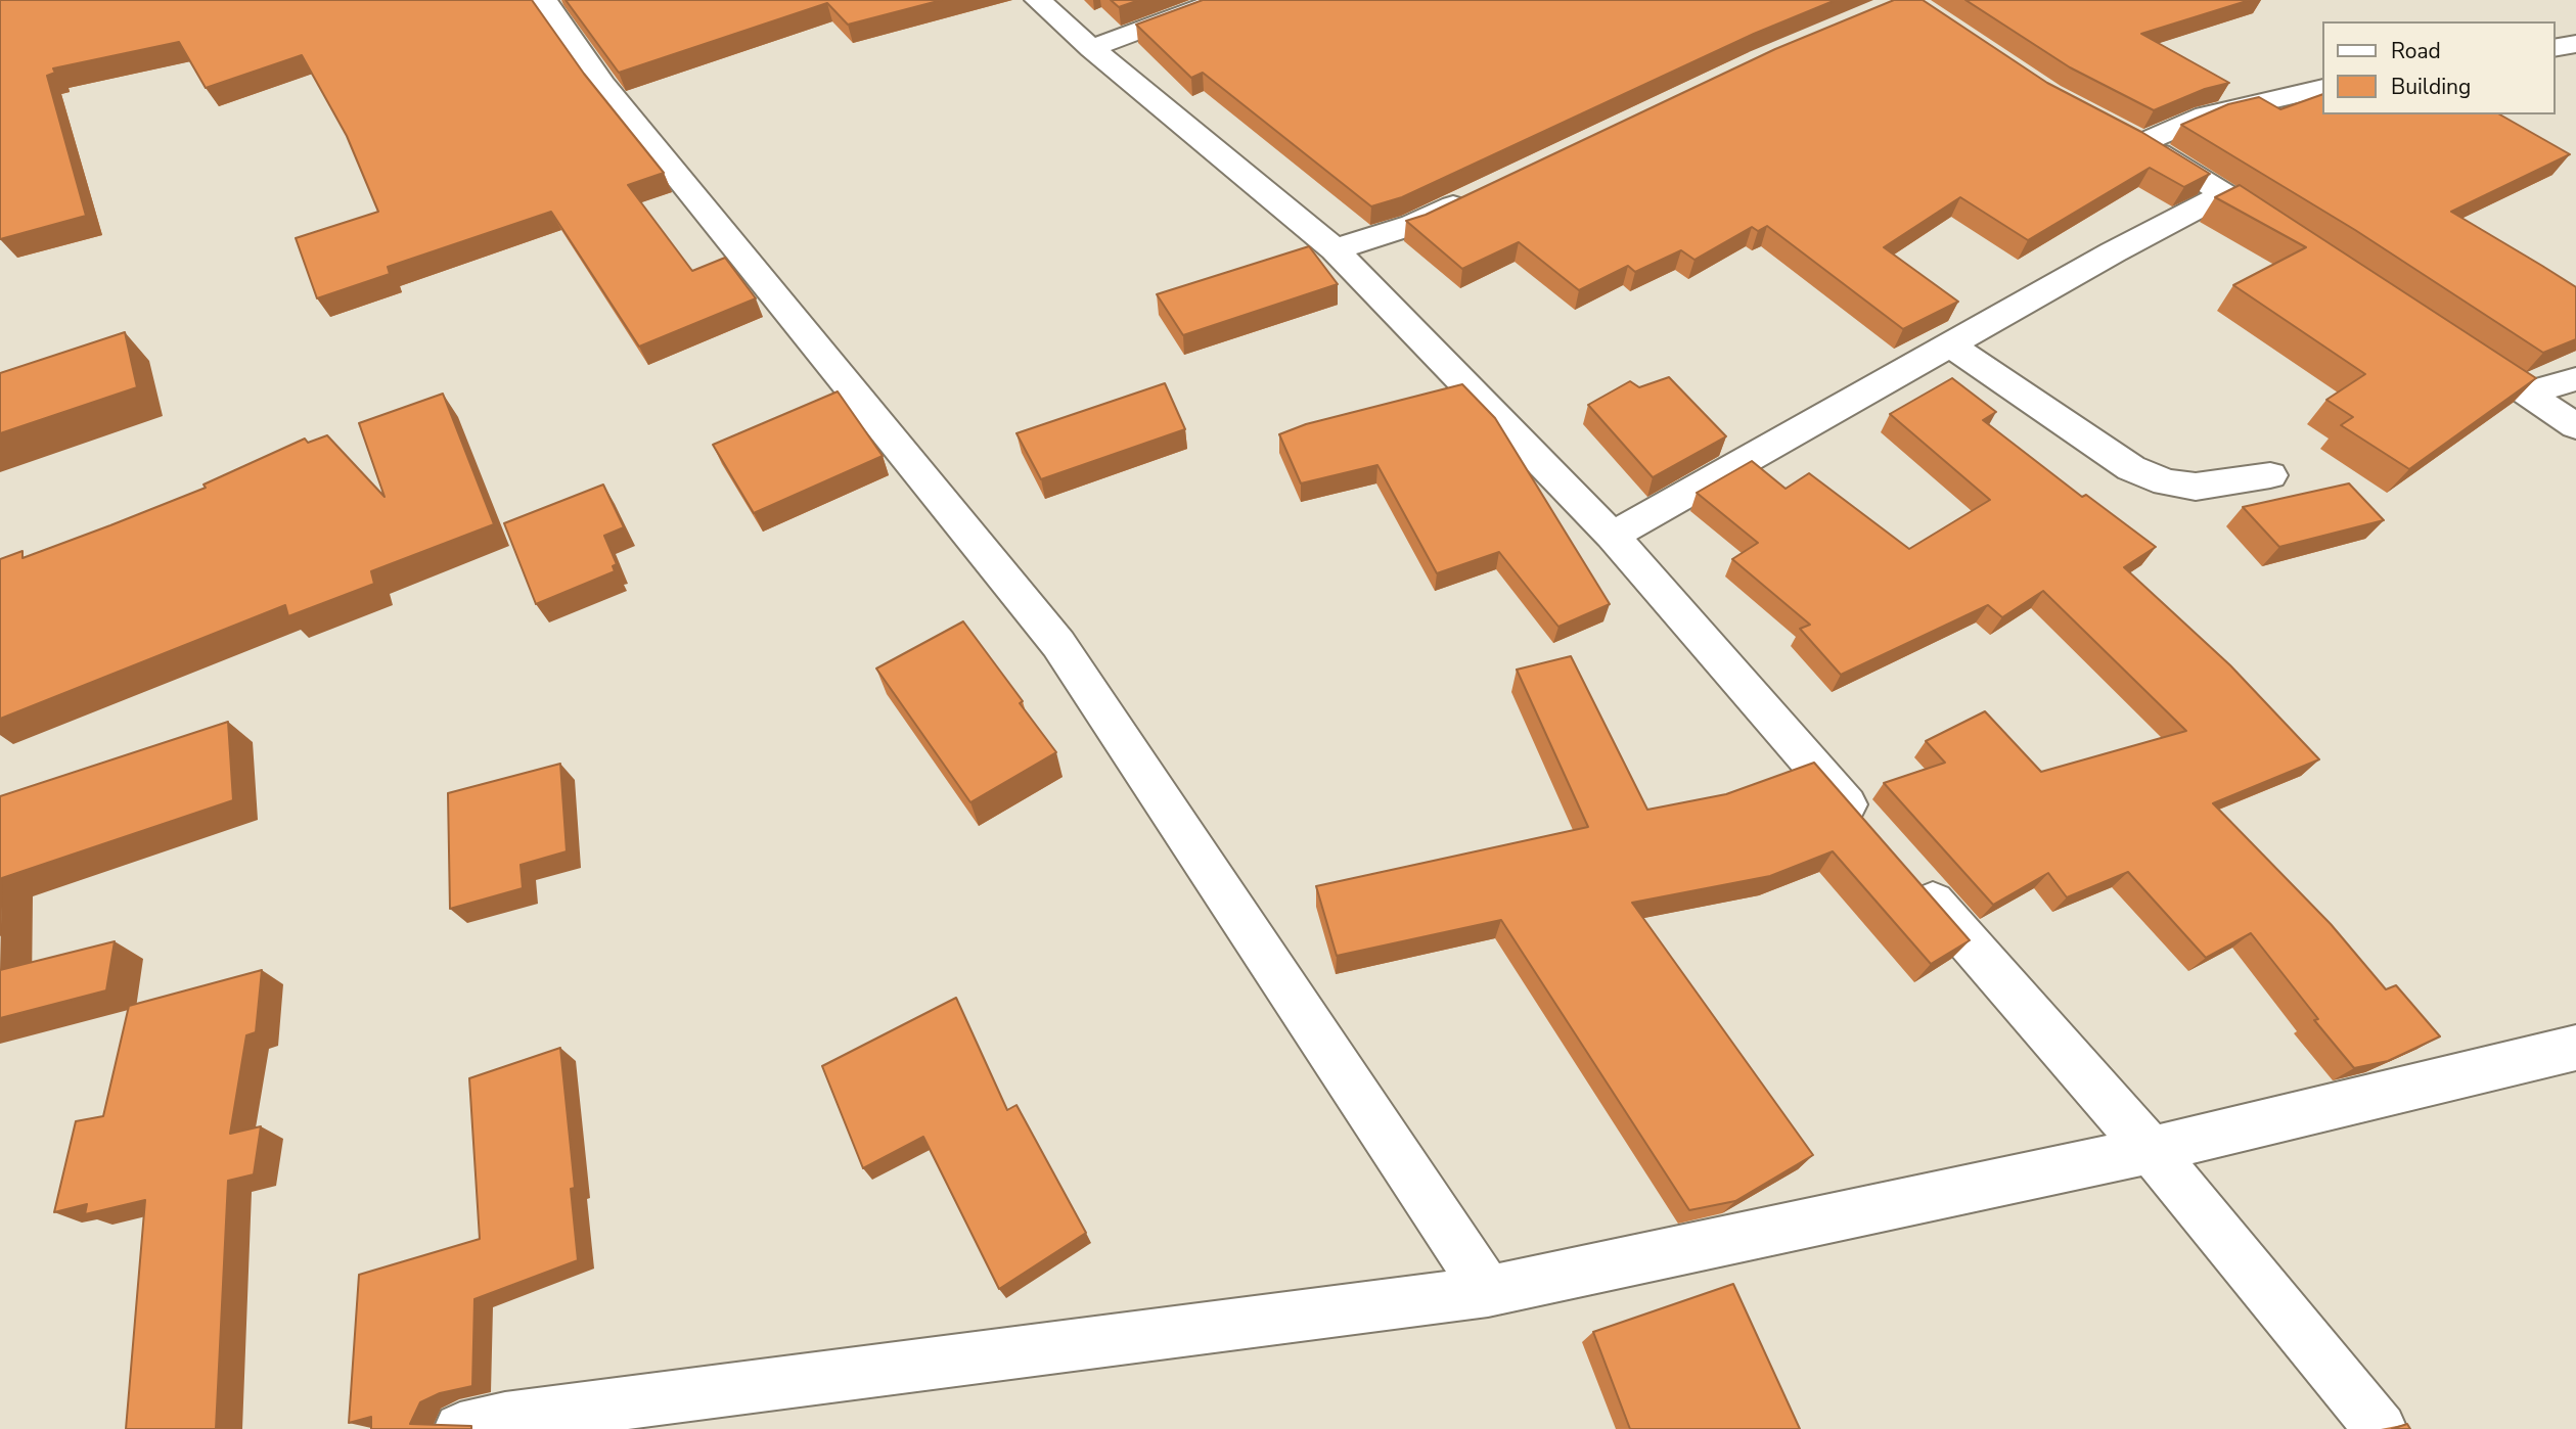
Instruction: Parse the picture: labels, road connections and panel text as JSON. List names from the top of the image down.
{
  "legend": ["Road", "Building"]
}
